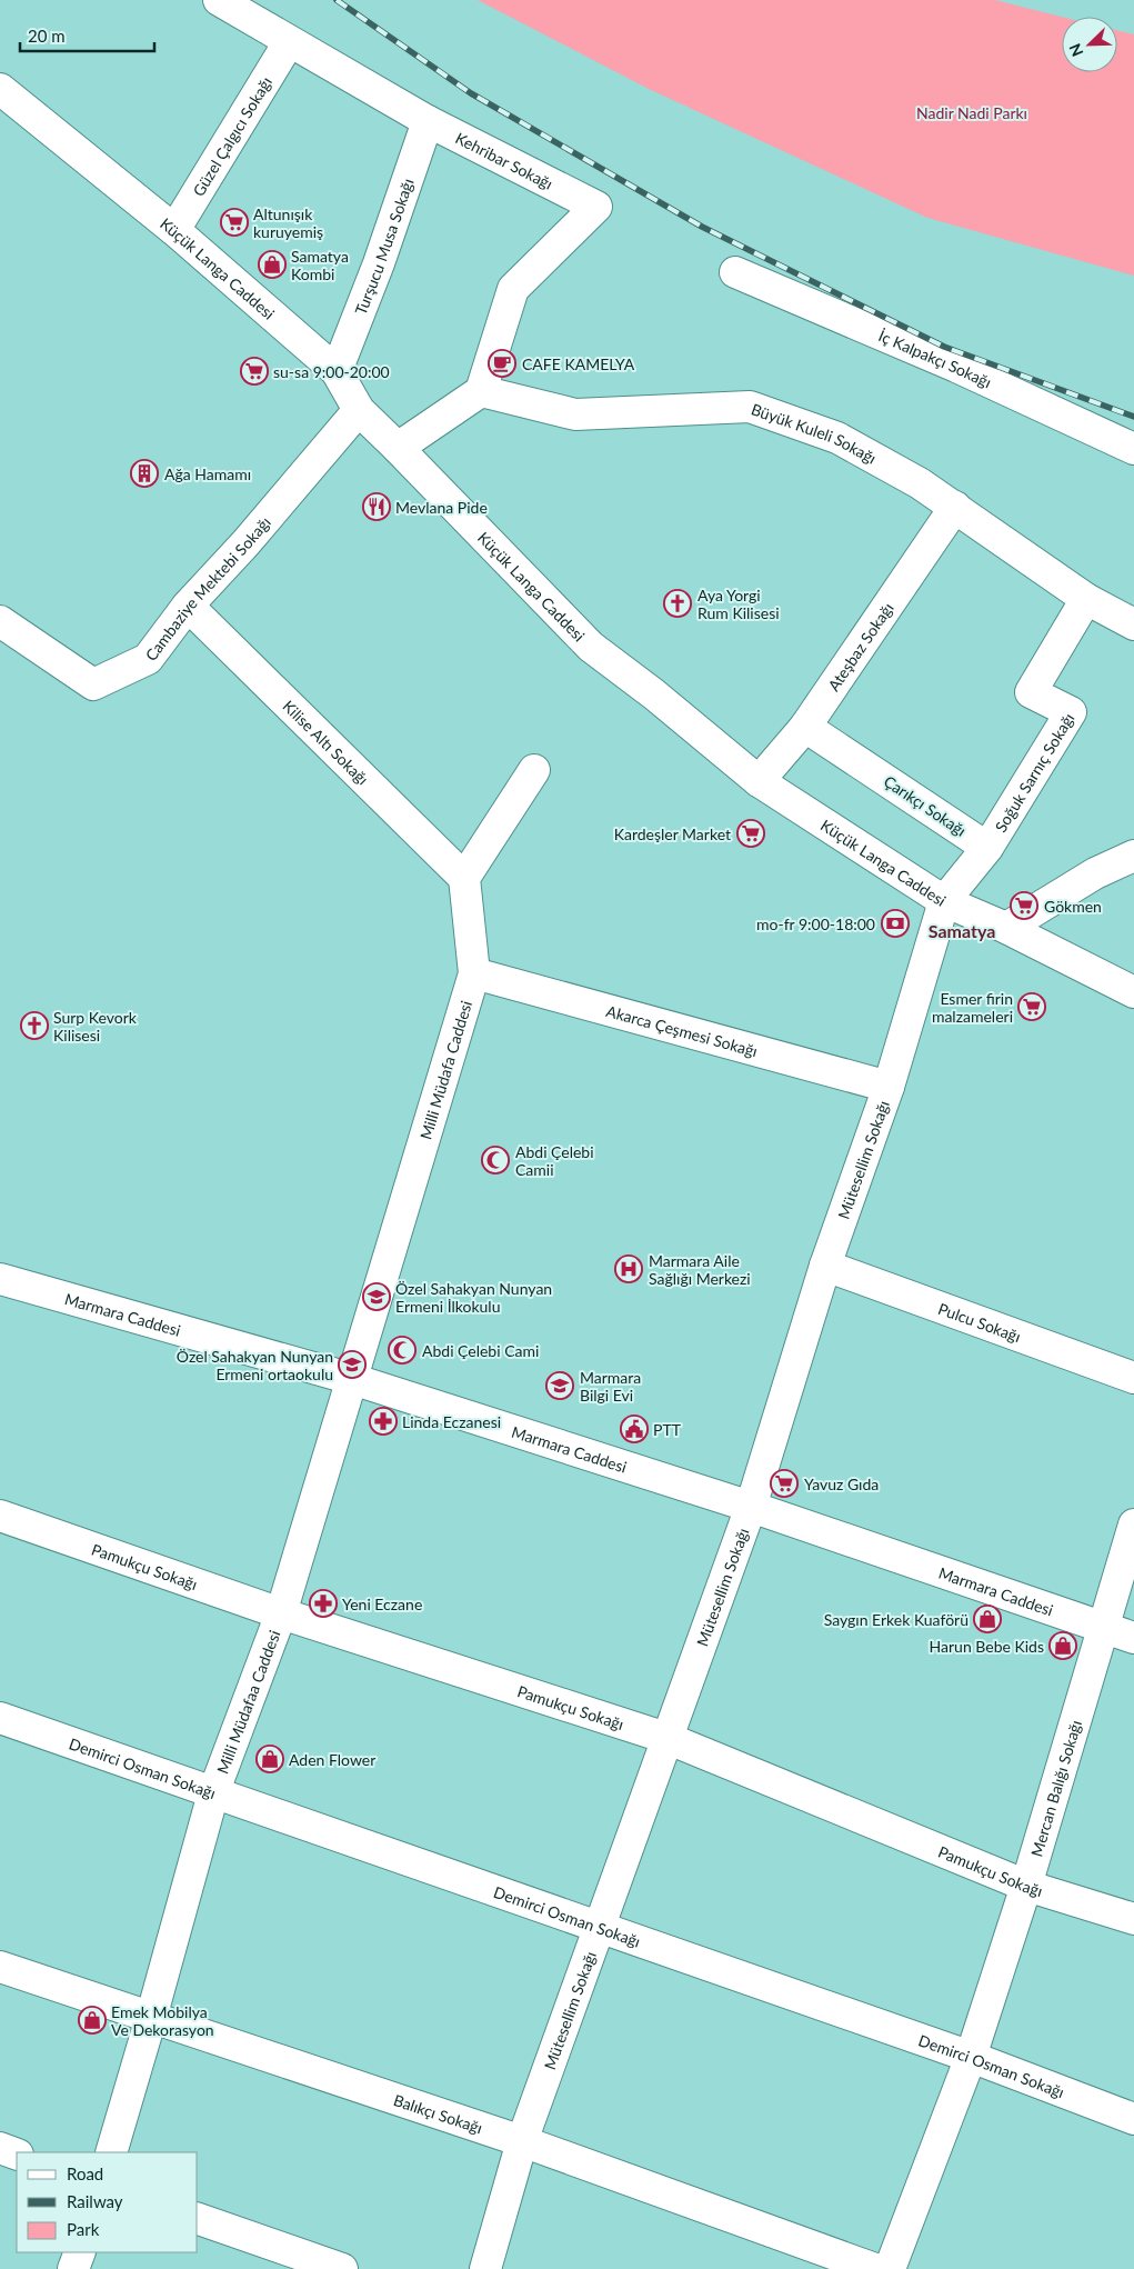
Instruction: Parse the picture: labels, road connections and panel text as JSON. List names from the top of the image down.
{
  "streets": {
    "street": [
      "Güzel Çalgıcı Sokağı",
      "Kehribar Sokağı",
      "Turşucu Musa Sokağı",
      "Küçük Langa Caddesi",
      "İç Kalpakçı Sokağı",
      "Büyük Kuleli Sokağı",
      "Cambaziye Mektebi Sokağı",
      "Ateşbaz Sokağı",
      "Kilise Altı Sokağı",
      "Soğuk Sarnıç Sokağı",
      "Çarıkçı Sokağı",
      "Akarca Çeşmesi Sokağı",
      "Milli Müdafa Caddesi",
      "Mütesellim Sokağı",
      "Marmara Caddesi",
      "Pulcu Sokağı",
      "Pamukçu Sokağı",
      "Milli Müdafaa Caddesi",
      "Demirci Osman Sokağı",
      "Mercan Balığı Sokağı",
      "Balıkçı Sokağı"
    ]
  },
  "crossings": [
    ["Güzel Çalgıcı Sokağı", "Kehribar Sokağı"],
    ["Güzel Çalgıcı Sokağı", "Küçük Langa Caddesi"],
    ["Kehribar Sokağı", "Turşucu Musa Sokağı"],
    ["Kehribar Sokağı", "Büyük Kuleli Sokağı"],
    ["Turşucu Musa Sokağı", "Küçük Langa Caddesi"],
    ["Küçük Langa Caddesi", "Cambaziye Mektebi Sokağı"],
    ["Küçük Langa Caddesi", "Ateşbaz Sokağı"],
    ["Küçük Langa Caddesi", "Mütesellim Sokağı"],
    ["Büyük Kuleli Sokağı", "Ateşbaz Sokağı"],
    ["Büyük Kuleli Sokağı", "Soğuk Sarnıç Sokağı"],
    ["Cambaziye Mektebi Sokağı", "Kilise Altı Sokağı"],
    ["Ateşbaz Sokağı", "Çarıkçı Sokağı"],
    ["Kilise Altı Sokağı", "Milli Müdafa Caddesi"],
    ["Soğuk Sarnıç Sokağı", "Çarıkçı Sokağı"],
    ["Akarca Çeşmesi Sokağı", "Milli Müdafa Caddesi"],
    ["Akarca Çeşmesi Sokağı", "Mütesellim Sokağı"],
    ["Milli Müdafa Caddesi", "Marmara Caddesi"],
    ["Milli Müdafa Caddesi", "Milli Müdafaa Caddesi"],
    ["Mütesellim Sokağı", "Marmara Caddesi"],
    ["Mütesellim Sokağı", "Pulcu Sokağı"],
    ["Mütesellim Sokağı", "Pamukçu Sokağı"],
    ["Mütesellim Sokağı", "Demirci Osman Sokağı"],
    ["Mütesellim Sokağı", "Balıkçı Sokağı"],
    ["Marmara Caddesi", "Milli Müdafaa Caddesi"],
    ["Marmara Caddesi", "Mercan Balığı Sokağı"],
    ["Pamukçu Sokağı", "Milli Müdafaa Caddesi"],
    ["Pamukçu Sokağı", "Mercan Balığı Sokağı"],
    ["Milli Müdafaa Caddesi", "Demirci Osman Sokağı"],
    ["Milli Müdafaa Caddesi", "Balıkçı Sokağı"],
    ["Demirci Osman Sokağı", "Mercan Balığı Sokağı"]
  ],
  "districts": ["Samatya"],
  "parks": ["Nadir Nadi Parkı"],
  "places": {
    "supermarket": [
      "Altunışık kuruyemiş",
      "su-sa 9:00-20:00",
      "Kardeşler Market",
      "Gökmen",
      "Esmer firin malzameleri",
      "Yavuz Gıda"
    ],
    "shop": [
      "Samatya Kombi",
      "Saygın Erkek Kuaförü",
      "Harun Bebe Kids",
      "Aden Flower",
      "Emek Mobilya Ve Dekorasyon"
    ],
    "cafe": ["CAFE KAMELYA"],
    "building": ["Ağa Hamamı"],
    "restaurant": ["Mevlana Pide"],
    "church": ["Aya Yorgi Rum Kilisesi", "Surp Kevork Kilisesi"],
    "bank": ["mo-fr 9:00-18:00"],
    "mosque": ["Abdi Çelebi Camii", "Abdi Çelebi Cami"],
    "hospital": ["Marmara Aile Sağlığı Merkezi"],
    "school or university": ["Özel Sahakyan Nunyan Ermeni İlkokulu", "Özel Sahakyan Nunyan Ermeni ortaokulu", "Marmara Bilgi Evi"],
    "pharmacy": ["Linda Eczanesi", "Yeni Eczane"],
    "public building": ["PTT"]
  },
  "legend": ["Road", "Railway", "Park"],
  "scale_bar": "20 m",
  "north": "bottom left"
}
